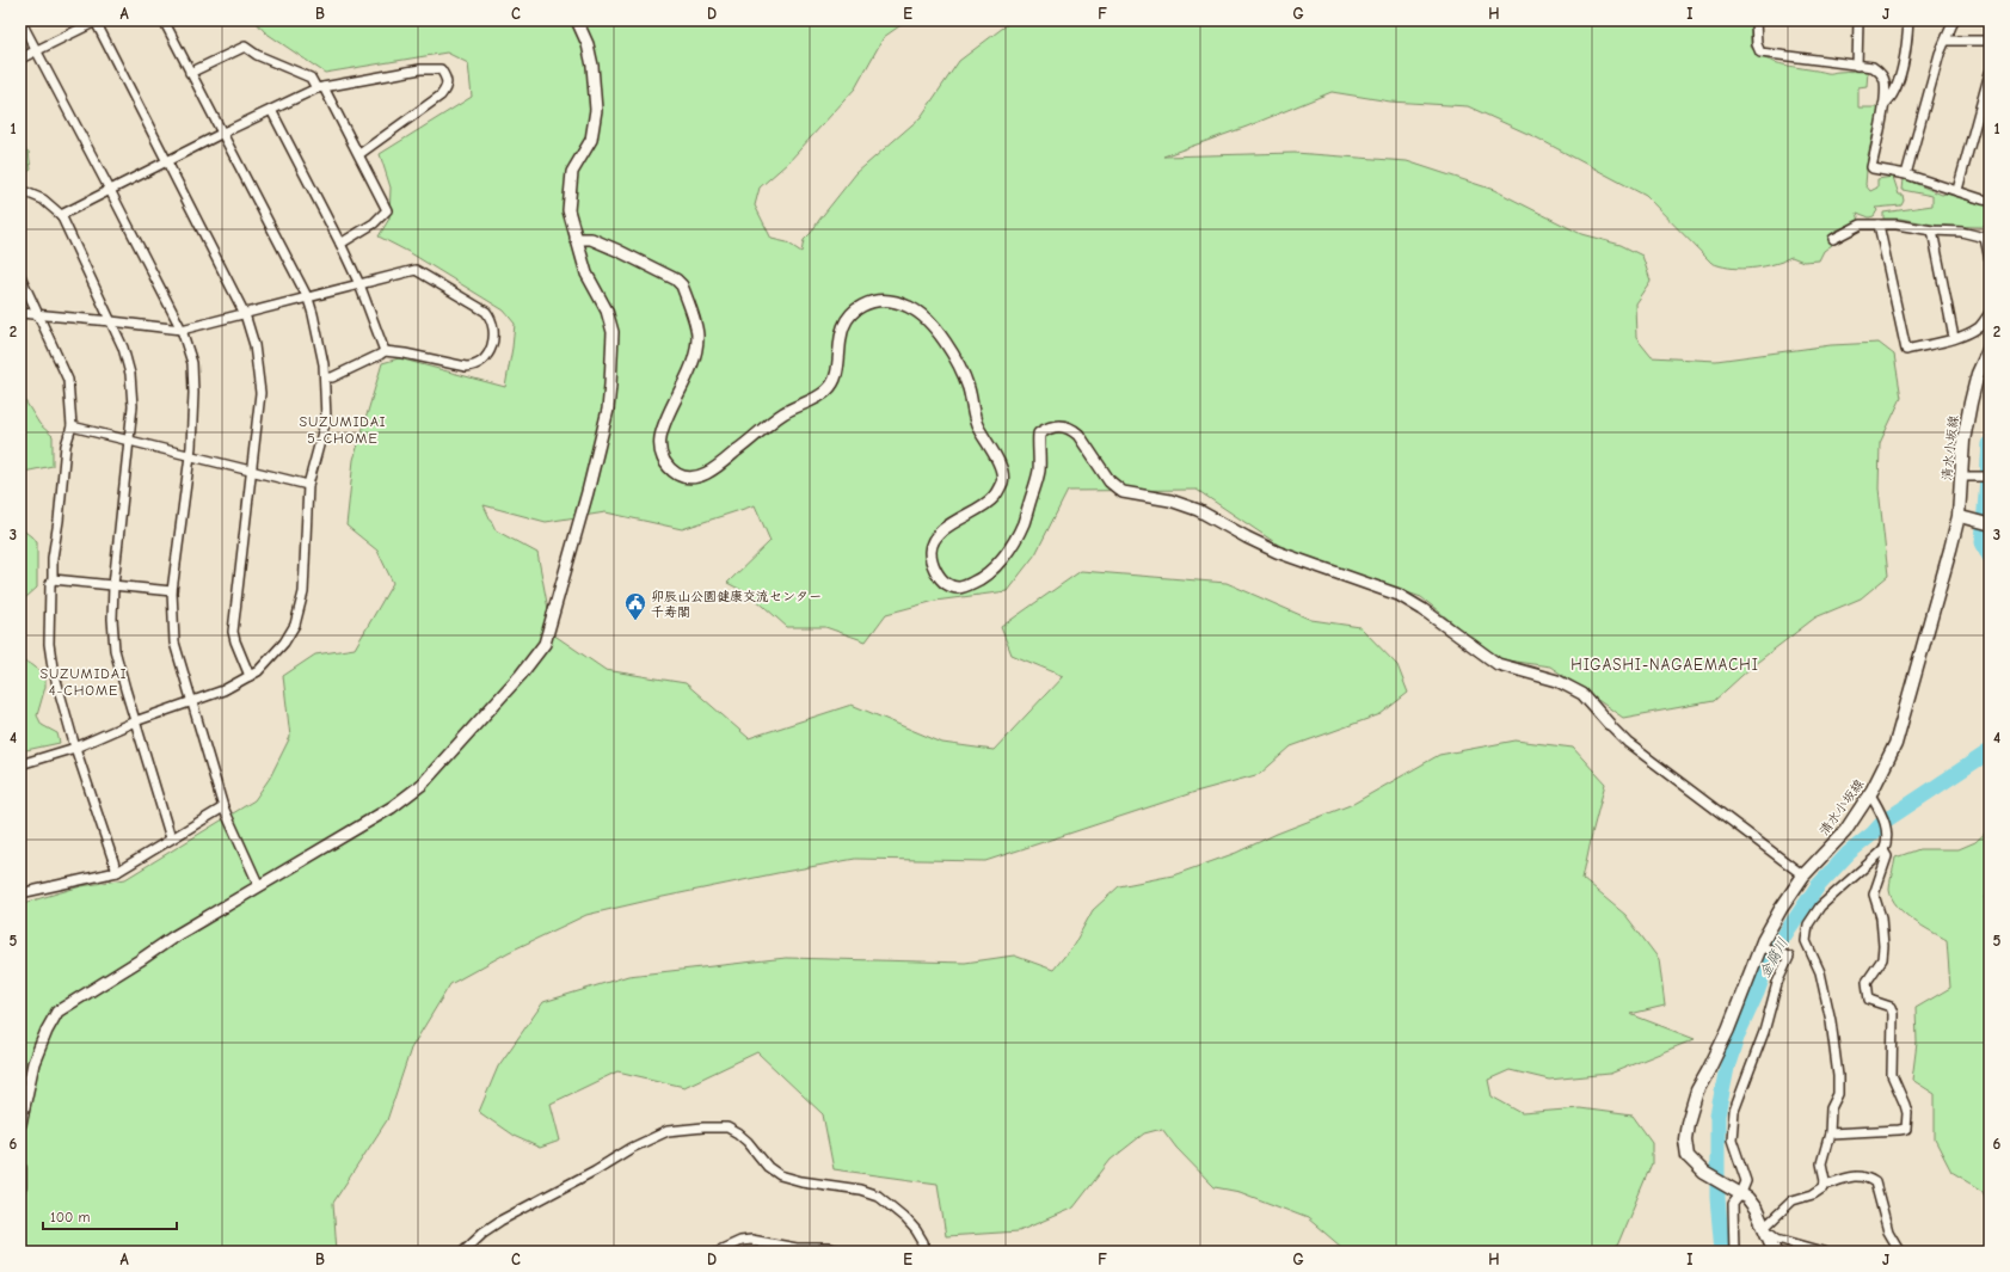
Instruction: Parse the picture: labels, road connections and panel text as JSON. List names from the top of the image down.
{
  "streets": {
    "main road": ["清水小坂線"]
  },
  "districts": ["SUZUMIDAI 5-CHOME", "HIGASHI-NAGAEMACHI", "SUZUMIDAI 4-CHOME"],
  "water": ["金腐川"],
  "places": {
    "public building": ["卯辰山公園健康交流センター 千寿閣"]
  },
  "scale_bar": "100 m",
  "grid": {
    "columns": [
      "A",
      "B",
      "C",
      "D",
      "E",
      "F",
      "G",
      "H",
      "I",
      "J"
    ],
    "rows": [
      "1",
      "2",
      "3",
      "4",
      "5",
      "6"
    ]
  }
}
